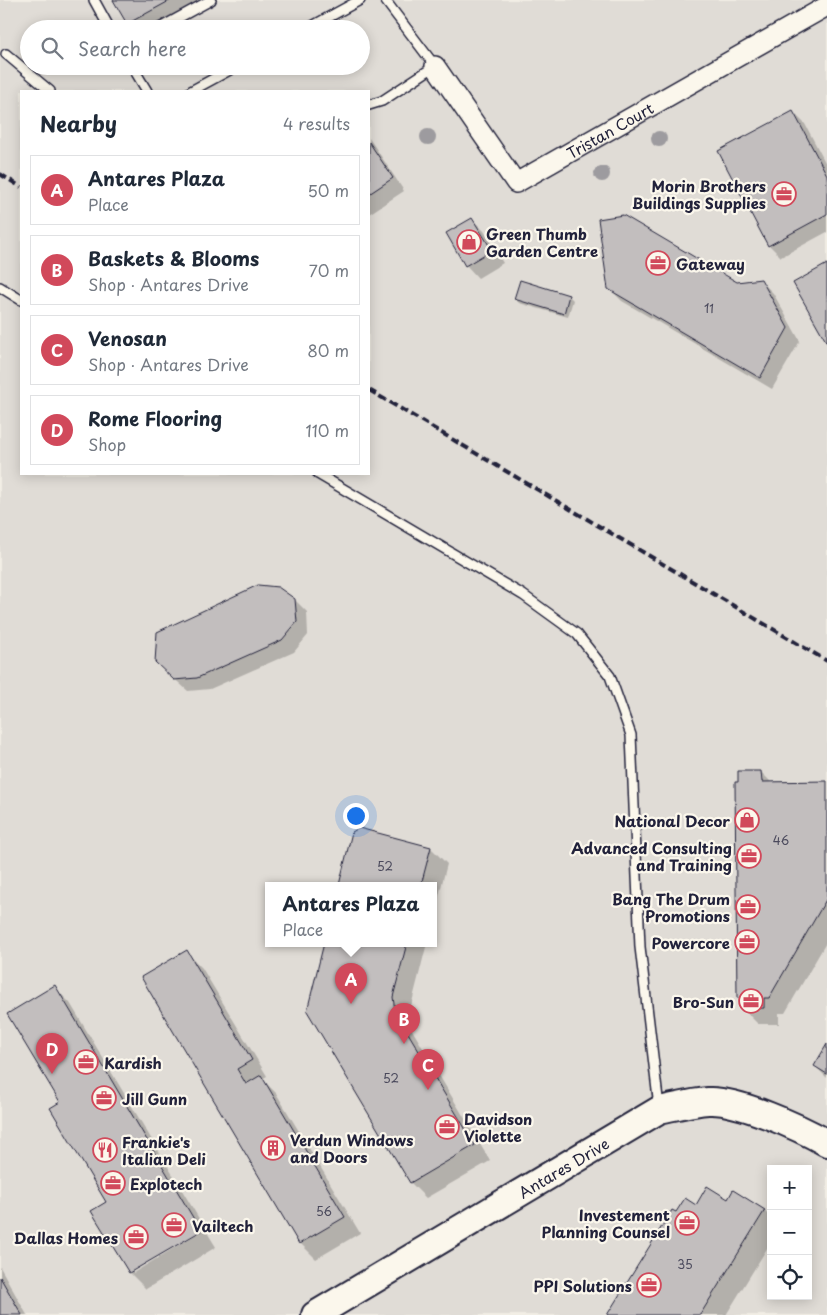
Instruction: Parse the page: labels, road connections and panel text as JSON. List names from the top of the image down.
{
  "streets": {
    "street": ["Tristan Court", "Antares Drive"]
  },
  "places": {
    "office": [
      "Morin Brothers Buildings Supplies",
      "Gateway",
      "Advanced Consulting and Training",
      "Bang The Drum Promotions",
      "Powercore",
      "Bro-Sun",
      "Kardish",
      "Jill Gunn",
      "Davidson Violette",
      "Explotech",
      "Investement Planning Counsel",
      "Vailtech",
      "Dallas Homes",
      "PPI Solutions"
    ],
    "shop": ["Green Thumb Garden Centre", "National Decor"],
    "building": ["Verdun Windows and Doors"],
    "restaurant": ["Frankie's Italian Deli"]
  },
  "house_numbers": [
    "11",
    "46",
    "52",
    "52",
    "56",
    "35"
  ],
  "page": {
    "search": "Search here",
    "heading": ["Nearby", "4 results"],
    "list": [
      {
        "mark": "A",
        "name": "Antares Plaza",
        "note": "Place",
        "value": "50 m"
      },
      {
        "mark": "B",
        "name": "Baskets & Blooms",
        "note": "Shop · Antares Drive",
        "value": "70 m"
      },
      {
        "mark": "C",
        "name": "Venosan",
        "note": "Shop · Antares Drive",
        "value": "80 m"
      },
      {
        "mark": "D",
        "name": "Rome Flooring",
        "note": "Shop",
        "value": "110 m"
      }
    ],
    "popup": ["Antares Plaza", "Place"],
    "pins": [
      "A",
      "B",
      "D",
      "C"
    ],
    "map_buttons": ["+", "−"]
  }
}
